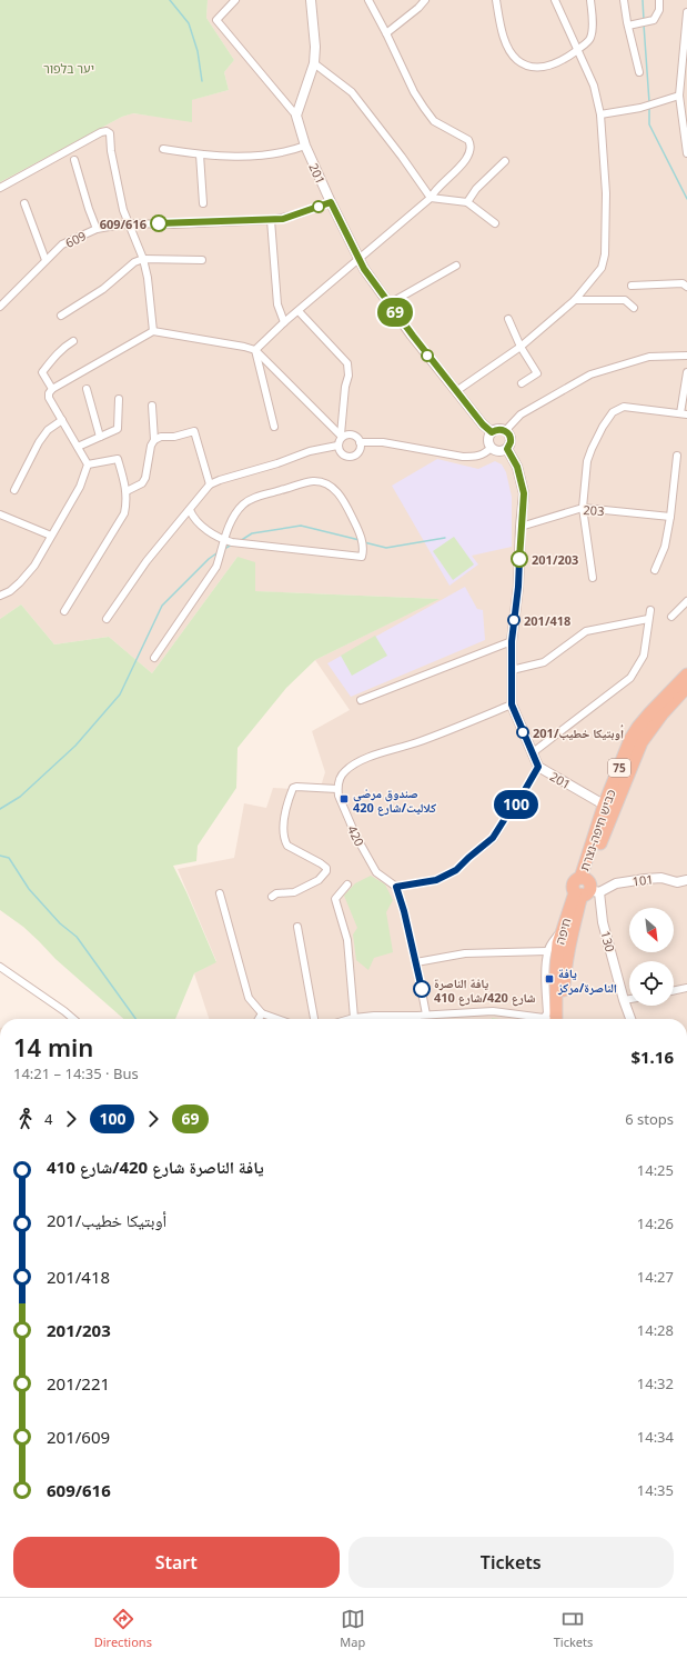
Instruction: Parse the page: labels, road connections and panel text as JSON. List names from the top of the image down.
{
  "streets": {
    "highway": ["75", "כביש חיפה-נצרת", "חיפה"],
    "street": [
      "201",
      "609",
      "203",
      "420",
      "101",
      "130"
    ]
  },
  "crossings": [
    ["201", "609"],
    ["201", "203"],
    ["201", "כביש חיפה-נצרת"],
    ["כביש חיפה-נצרת", "101"],
    ["כביש חיפה-נצרת", "חיפה"],
    ["כביש חיפה-נצרת", "130"],
    ["101", "חיפה"],
    ["101", "130"],
    ["חיפה", "130"]
  ],
  "parks": ["יער בלפור"],
  "places": {
    "other": [
      "609/616",
      "201/203",
      "201/418",
      "أوبتيكا خطيب/201",
      "يافة الناصرة شارع 420/شارع 410"
    ],
    "transit": ["صندوق مرضى كلاليت/شارع 420", "يافة الناصرة/مركز"]
  },
  "lines": ["bus line 69", "bus line 100"],
  "north": "bottom right",
  "page": {
    "on_map": ["100", "69"],
    "heading": ["14 min", "14:21 – 14:35 · Bus", "$1.16"],
    "legs": [
      "4",
      "100",
      "69",
      "6 stops"
    ],
    "list": [
      {
        "name": "يافة الناصرة شارع 420/شارع 410",
        "value": "14:25"
      },
      {
        "name": "أوبتيكا خطيب/201",
        "value": "14:26"
      },
      {
        "name": "201/418",
        "value": "14:27"
      },
      {
        "name": "201/203",
        "value": "14:28"
      },
      {
        "name": "201/221",
        "value": "14:32"
      },
      {
        "name": "201/609",
        "value": "14:34"
      },
      {
        "name": "609/616",
        "value": "14:35"
      }
    ],
    "buttons": ["Start", "Tickets"],
    "tabs": ["Directions", "Map", "Tickets"]
  }
}
